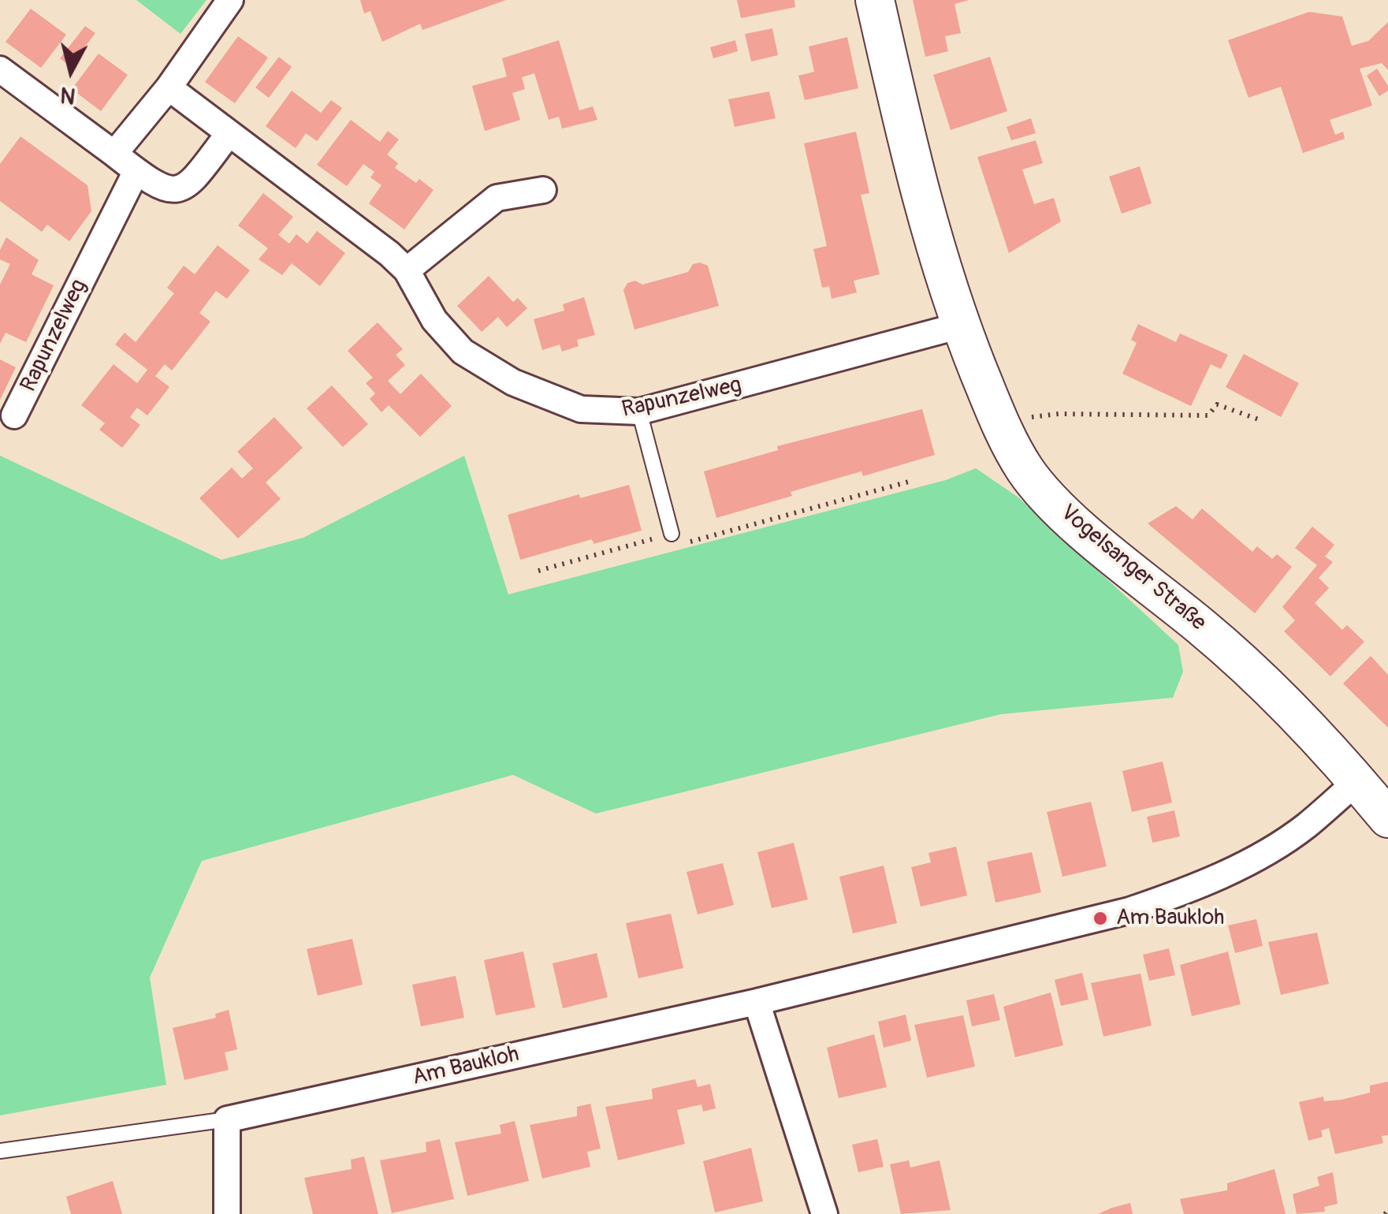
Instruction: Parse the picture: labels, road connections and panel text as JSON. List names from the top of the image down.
{
  "streets": {
    "street": ["Rapunzelweg", "Vogelsanger Straße", "Am Baukloh"]
  },
  "crossings": [
    ["Rapunzelweg", "Vogelsanger Straße"],
    ["Vogelsanger Straße", "Am Baukloh"]
  ],
  "places": ["Am Baukloh"],
  "north": "bottom"
}
